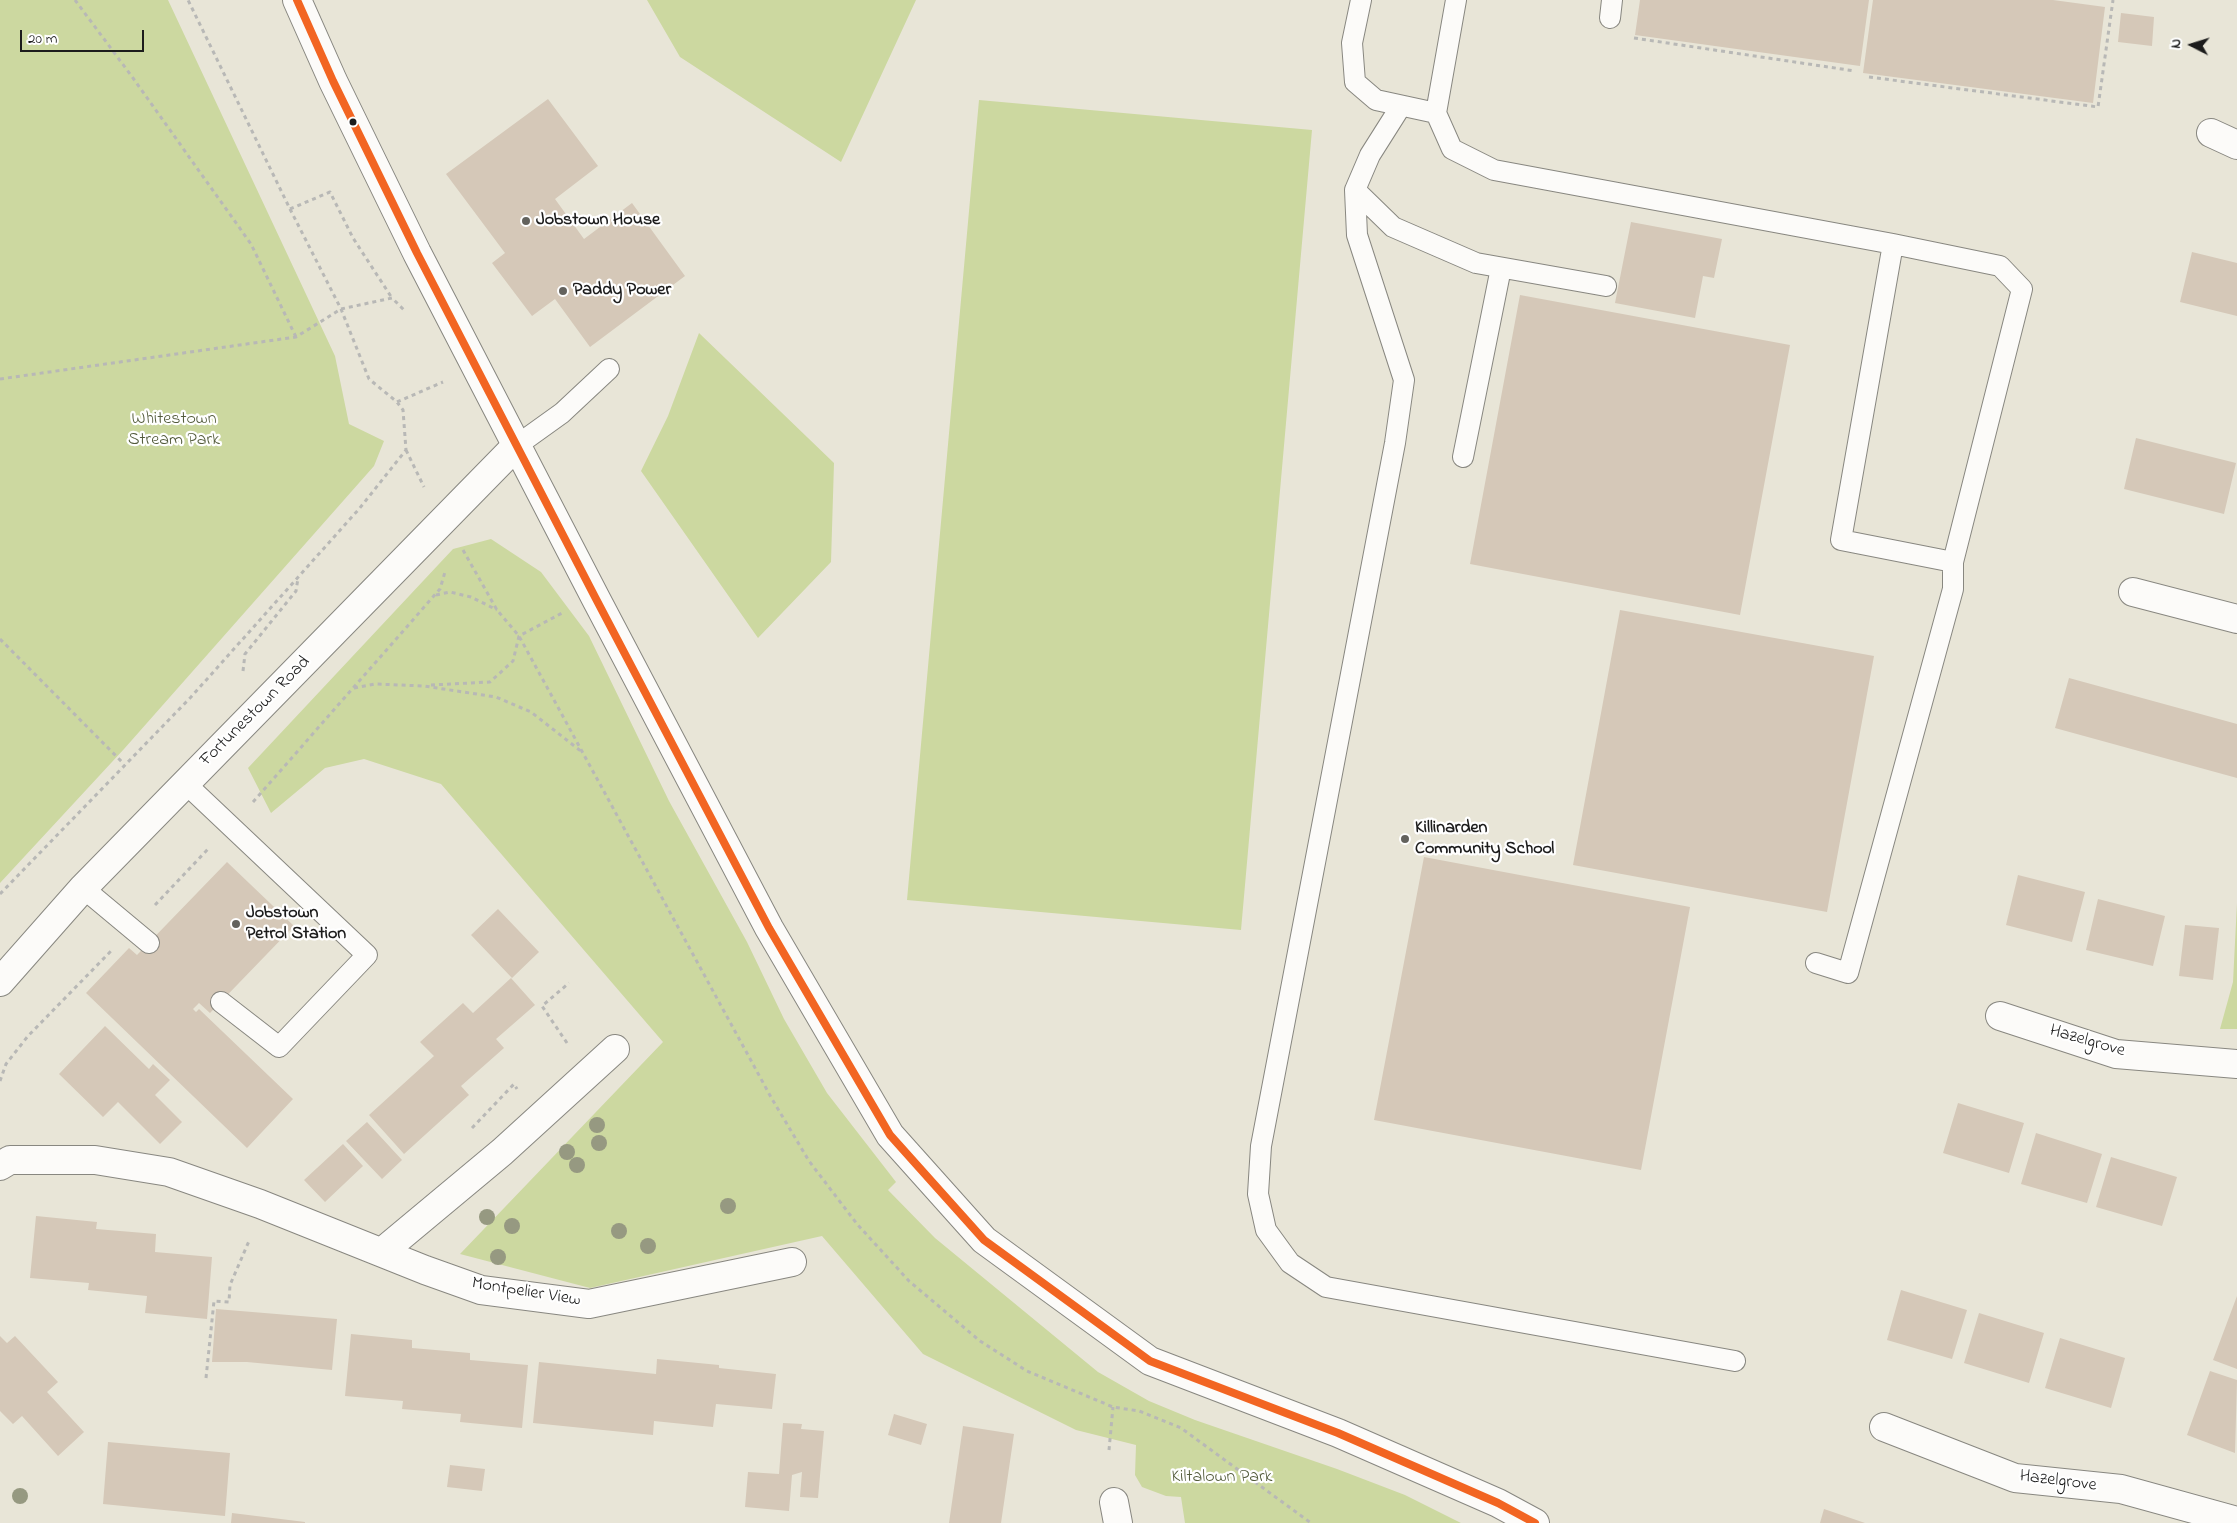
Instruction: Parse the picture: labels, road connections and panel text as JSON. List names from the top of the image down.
{
  "streets": {
    "street": ["Fortunestown Road", "Hazelgrove", "Montpelier View"]
  },
  "parks": ["Whitestown Stream Park", "Kiltalown Park"],
  "places": [
    "Jobstown House",
    "Paddy Power",
    "Killinarden Community School",
    "Jobstown Petrol Station"
  ],
  "scale_bar": "20 m",
  "north": "left"
}
